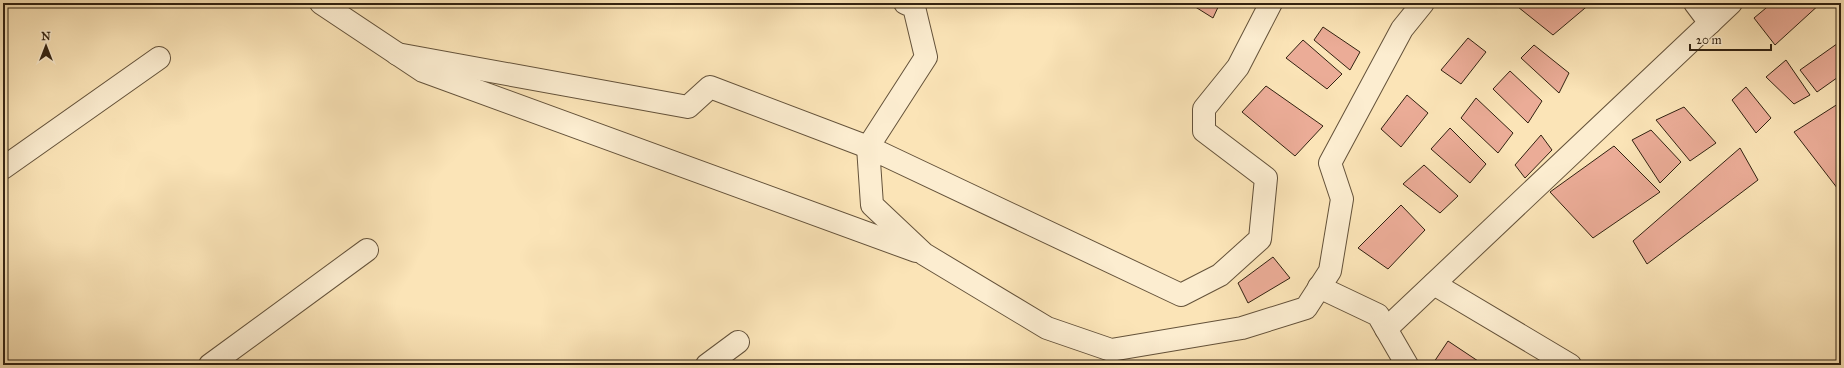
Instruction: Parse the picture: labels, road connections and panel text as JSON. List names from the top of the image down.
{
  "scale_bar": "20 m",
  "north": "top"
}
